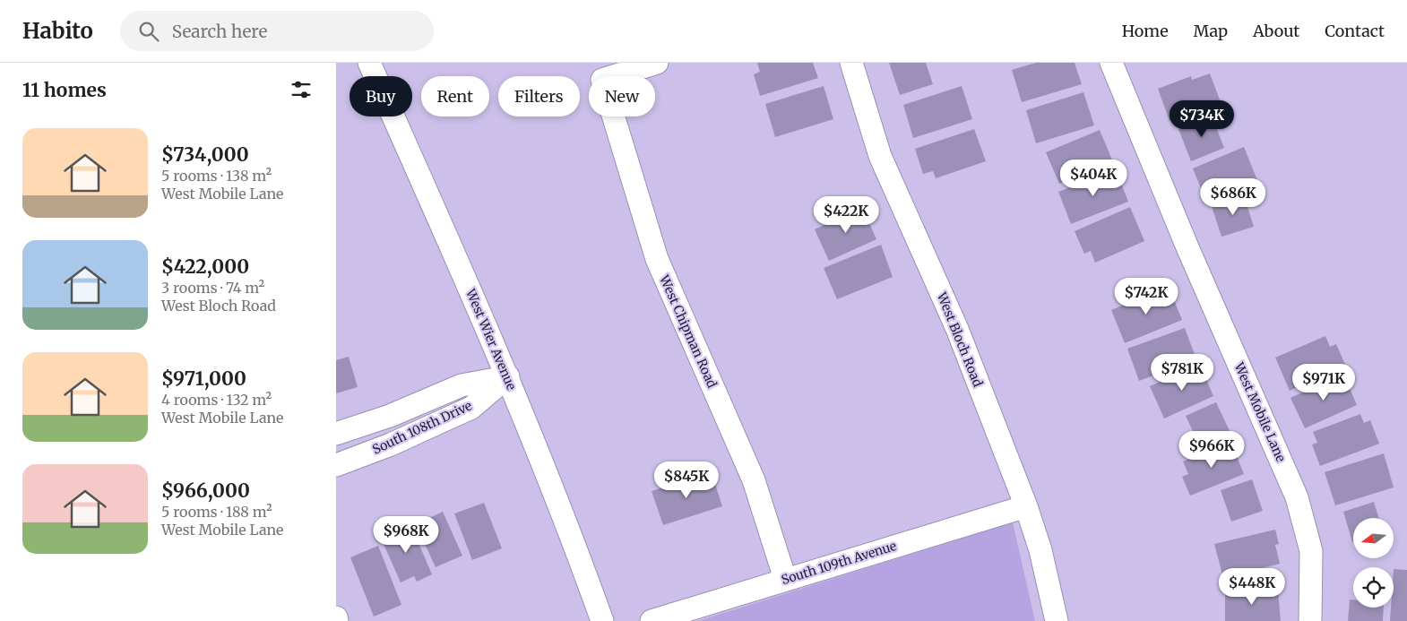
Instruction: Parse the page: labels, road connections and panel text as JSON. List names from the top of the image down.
{
  "streets": {
    "street": [
      "West Chipman Road",
      "West Wier Avenue",
      "West Bloch Road",
      "West Mobile Lane",
      "South 108th Drive",
      "South 109th Avenue"
    ]
  },
  "crossings": [
    ["West Chipman Road", "South 109th Avenue"],
    ["West Wier Avenue", "South 108th Drive"],
    ["West Bloch Road", "South 109th Avenue"]
  ],
  "north": "left",
  "page": {
    "header": "Habito",
    "search": "Search here",
    "nav": [
      "Home",
      "Map",
      "About",
      "Contact"
    ],
    "heading": "11 homes",
    "chip": [
      "Buy",
      "Rent",
      "Filters",
      "New"
    ],
    "price": [
      "$734K",
      "$404K",
      "$686K",
      "$422K",
      "$742K",
      "$781K",
      "$971K",
      "$966K",
      "$845K",
      "$968K",
      "$448K"
    ],
    "list": [
      {
        "name": "$734,000",
        "note": "5 rooms · 138 m² · West Mobile Lane"
      },
      {
        "name": "$422,000",
        "note": "3 rooms · 74 m² · West Bloch Road"
      },
      {
        "name": "$971,000",
        "note": "4 rooms · 132 m² · West Mobile Lane"
      },
      {
        "name": "$966,000",
        "note": "5 rooms · 188 m² · West Mobile Lane"
      }
    ]
  }
}
